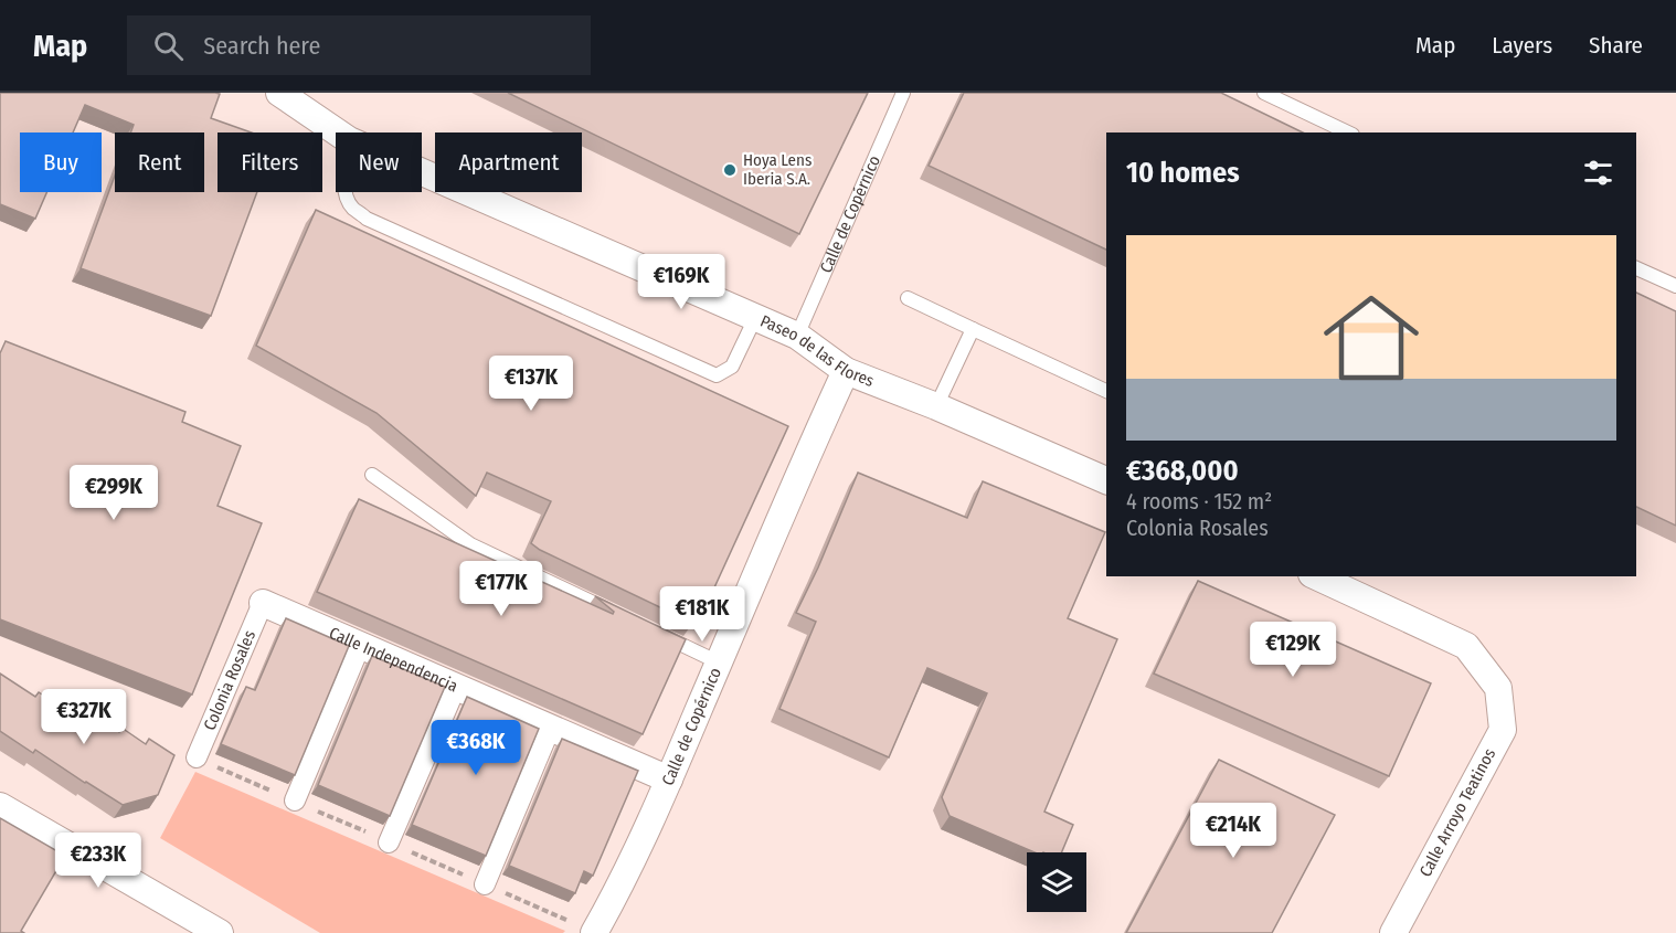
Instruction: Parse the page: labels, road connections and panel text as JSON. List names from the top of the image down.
{
  "streets": {
    "street": [
      "Calle de Copérnico",
      "Paseo de las Flores",
      "Calle Independencia",
      "Colonia Rosales",
      "Calle Arroyo Teatinos"
    ]
  },
  "crossings": [
    ["Calle de Copérnico", "Paseo de las Flores"],
    ["Calle de Copérnico", "Calle Independencia"],
    ["Calle Independencia", "Colonia Rosales"]
  ],
  "places": ["Hoya Lens Iberia S.A."],
  "page": {
    "header": "Map",
    "search": "Search here",
    "nav": ["Map", "Layers", "Share"],
    "chip": [
      "Buy",
      "Rent",
      "Filters",
      "New",
      "Apartment"
    ],
    "heading": "10 homes",
    "list": [
      {
        "name": "€368,000",
        "note": "4 rooms · 152 m² · Colonia Rosales"
      }
    ],
    "price": [
      "€169K",
      "€137K",
      "€299K",
      "€177K",
      "€181K",
      "€129K",
      "€327K",
      "€368K",
      "€214K",
      "€233K"
    ]
  }
}
